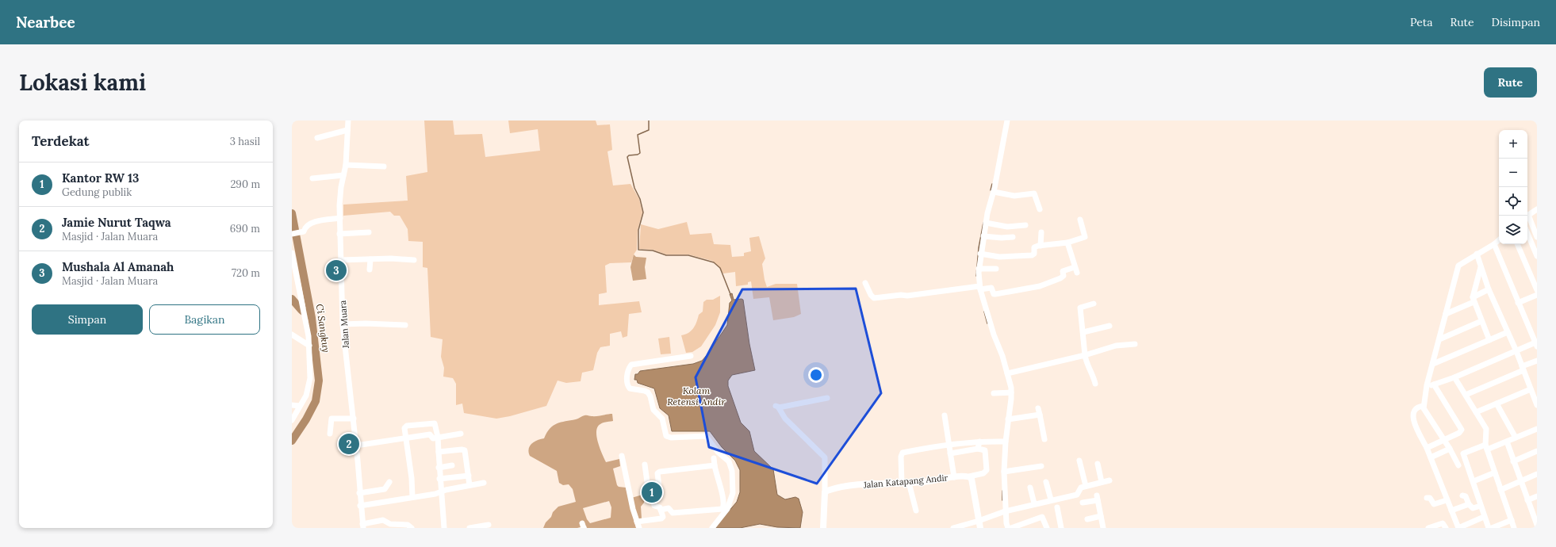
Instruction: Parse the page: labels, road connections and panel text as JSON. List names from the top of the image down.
{
  "streets": {
    "street": ["Jalan Muara", "Jalan Katapang Andir"]
  },
  "water": ["Ci Sangkuy", "Kolam Retensi Andir"],
  "page": {
    "header": "Nearbee",
    "nav": ["Peta", "Rute", "Disimpan"],
    "buttons": [
      "Rute",
      ["Simpan", "Bagikan"]
    ],
    "title": "Lokasi kami",
    "heading": ["Terdekat", "3 hasil"],
    "map_buttons": ["+", "−"],
    "list": [
      {
        "mark": "1",
        "name": "Kantor RW 13",
        "note": "Gedung publik",
        "value": "290 m"
      },
      {
        "mark": "2",
        "name": "Jamie Nurut Taqwa",
        "note": "Masjid · Jalan Muara",
        "value": "690 m"
      },
      {
        "mark": "3",
        "name": "Mushala Al Amanah",
        "note": "Masjid · Jalan Muara",
        "value": "720 m"
      }
    ],
    "pins": ["3", "2", "1"]
  }
}
